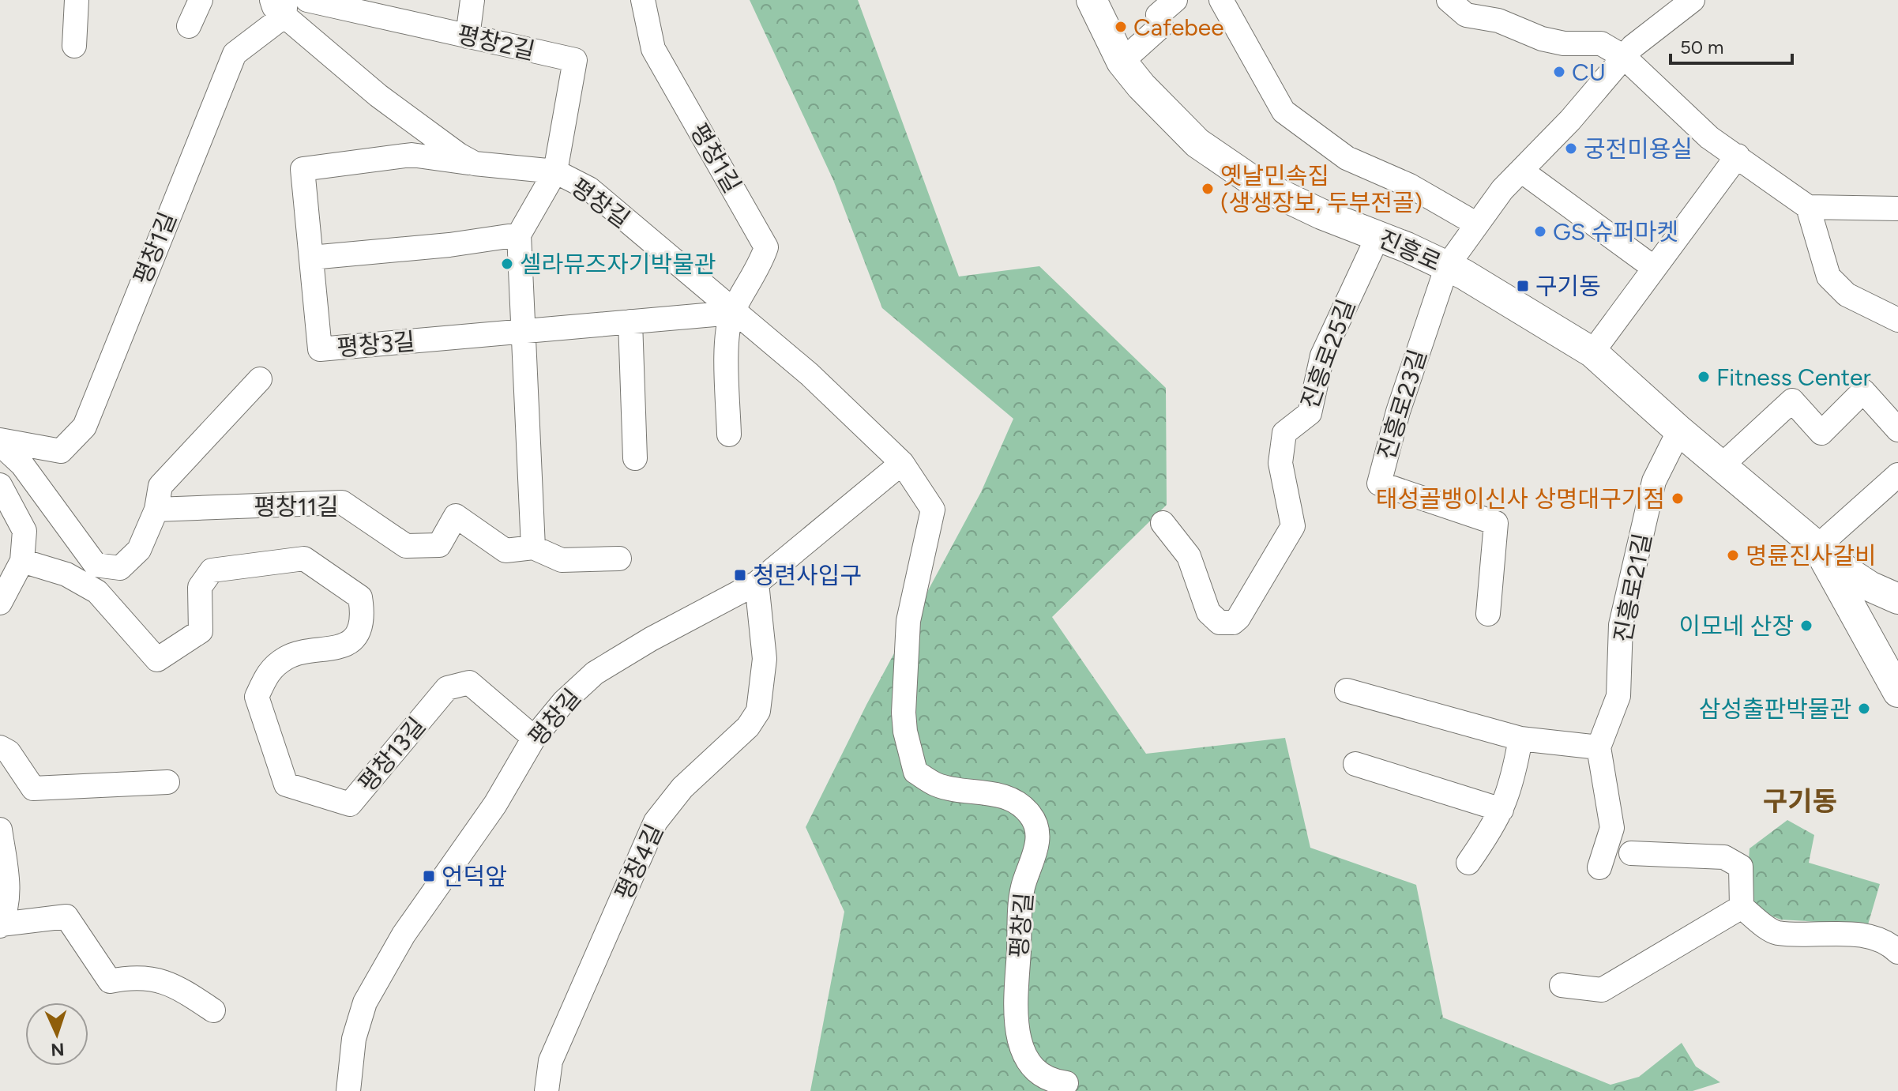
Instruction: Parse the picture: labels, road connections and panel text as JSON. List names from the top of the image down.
{
  "streets": {
    "main road": ["진흥로"],
    "street": [
      "평창2길",
      "평창1길",
      "평창길",
      "평창3길",
      "진흥로25길",
      "진흥로23길",
      "평창11길",
      "진흥로21길",
      "평창13길",
      "평창4길"
    ]
  },
  "crossings": [
    ["평창2길", "평창길"],
    ["평창1길", "평창길"],
    ["평창1길", "평창3길"],
    ["평창길", "평창3길"],
    ["평창길", "평창13길"],
    ["평창길", "평창4길"],
    ["진흥로", "진흥로25길"],
    ["진흥로", "진흥로23길"],
    ["진흥로", "진흥로21길"]
  ],
  "districts": ["구기동"],
  "places": {
    "other": [
      "Cafebee",
      "CU",
      "궁전미용실",
      "옛날민속집 (생생장보, 두부전골)",
      "GS 슈퍼마켓",
      "셀라뮤즈자기박물관",
      "Fitness Center",
      "태성골뱅이신사 상명대구기점",
      "명륜진사갈비",
      "이모네 산장",
      "삼성출판박물관"
    ],
    "transit": ["구기동", "청련사입구", "언덕앞"]
  },
  "scale_bar": "50 m",
  "north": "bottom"
}
